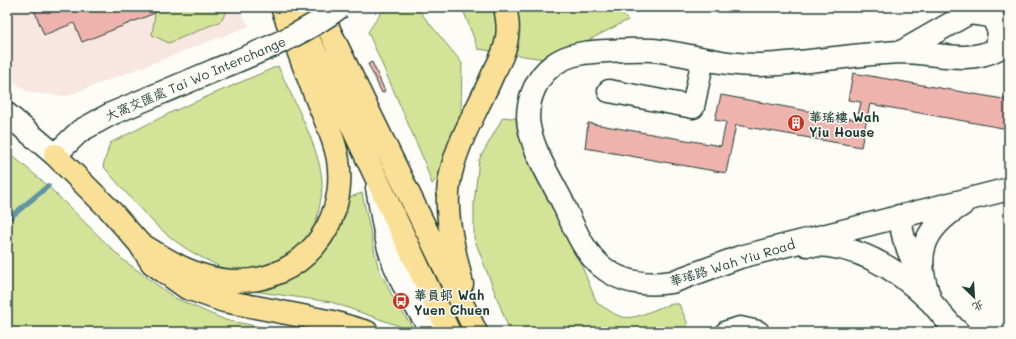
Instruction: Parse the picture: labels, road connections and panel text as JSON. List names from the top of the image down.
{
  "streets": {
    "street": ["大窩交匯處 Tai Wo Interchange", "華瑤路 Wah Yiu Road"]
  },
  "places": {
    "building": ["華瑤樓 Wah Yiu House"],
    "bus stop": ["華員邨 Wah Yuen Chuen"]
  },
  "north": "bottom right"
}
